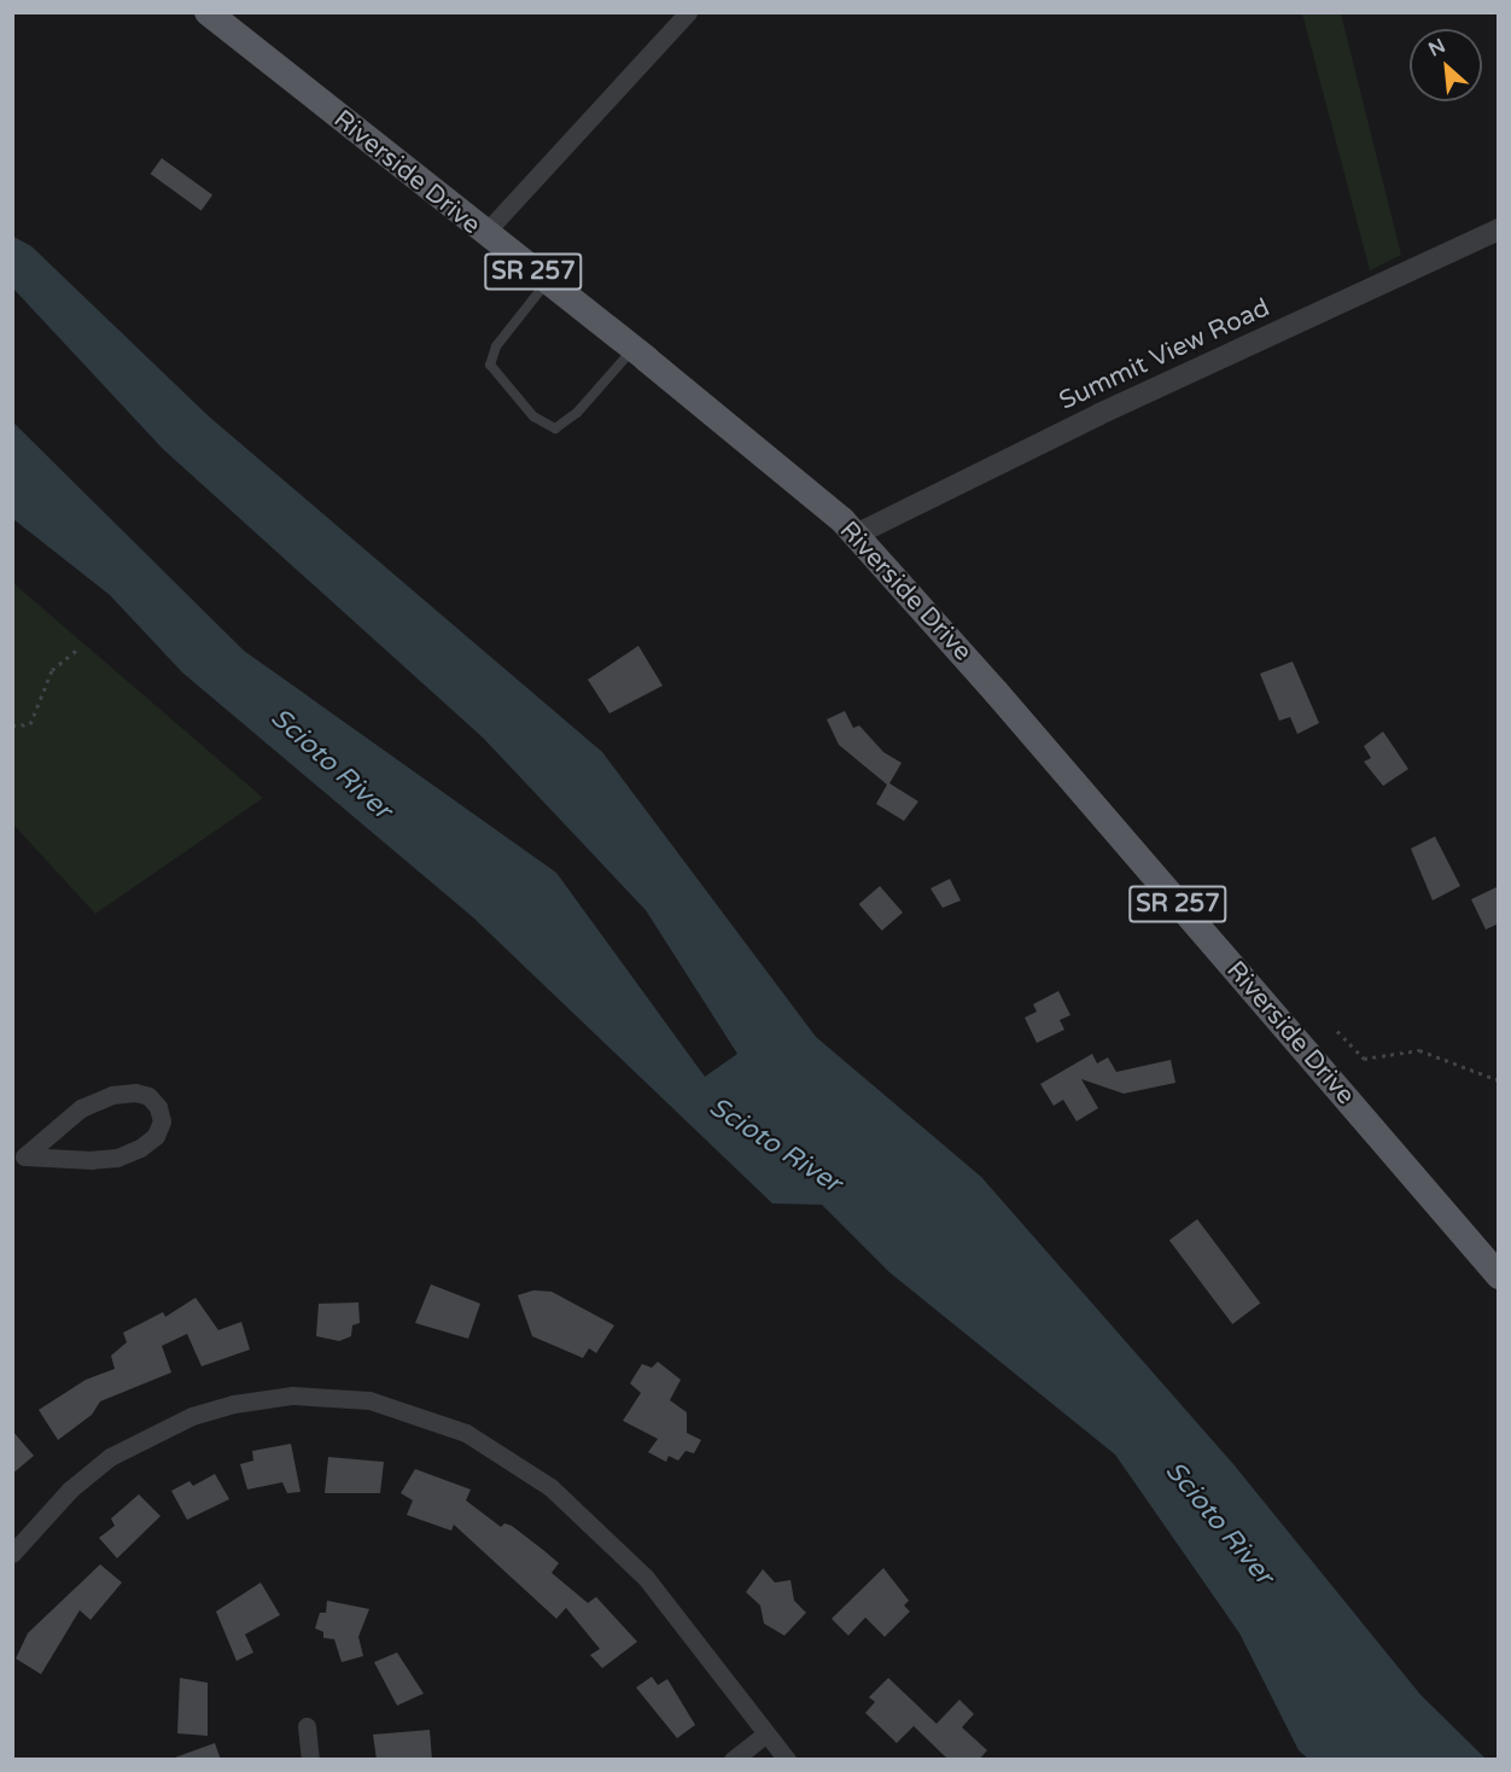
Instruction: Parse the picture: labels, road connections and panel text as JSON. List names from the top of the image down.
{
  "streets": {
    "main road": ["Riverside Drive", "SR 257"],
    "street": ["Summit View Road"]
  },
  "crossings": [
    ["Riverside Drive", "Summit View Road"]
  ],
  "water": ["Scioto River"],
  "north": "top left"
}
